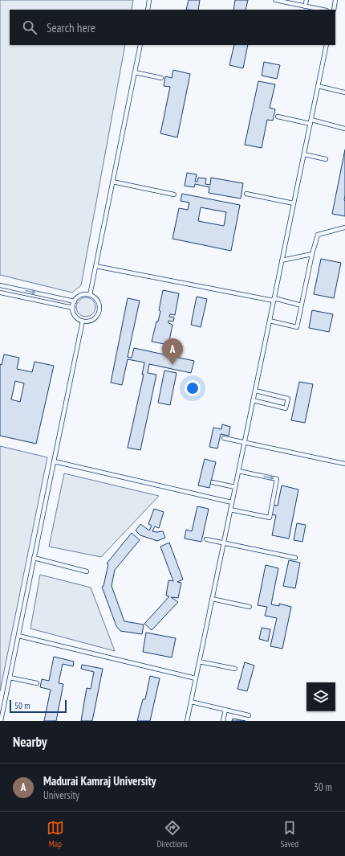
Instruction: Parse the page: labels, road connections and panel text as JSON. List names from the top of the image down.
{
  "scale_bar": "50 m",
  "page": {
    "search": "Search here",
    "pins": "A",
    "scale": "50 m",
    "heading": "Nearby",
    "list": [
      {
        "mark": "A",
        "name": "Madurai Kamraj University",
        "note": "University",
        "value": "30 m"
      }
    ],
    "nav": ["Map", "Directions", "Saved"]
  }
}
